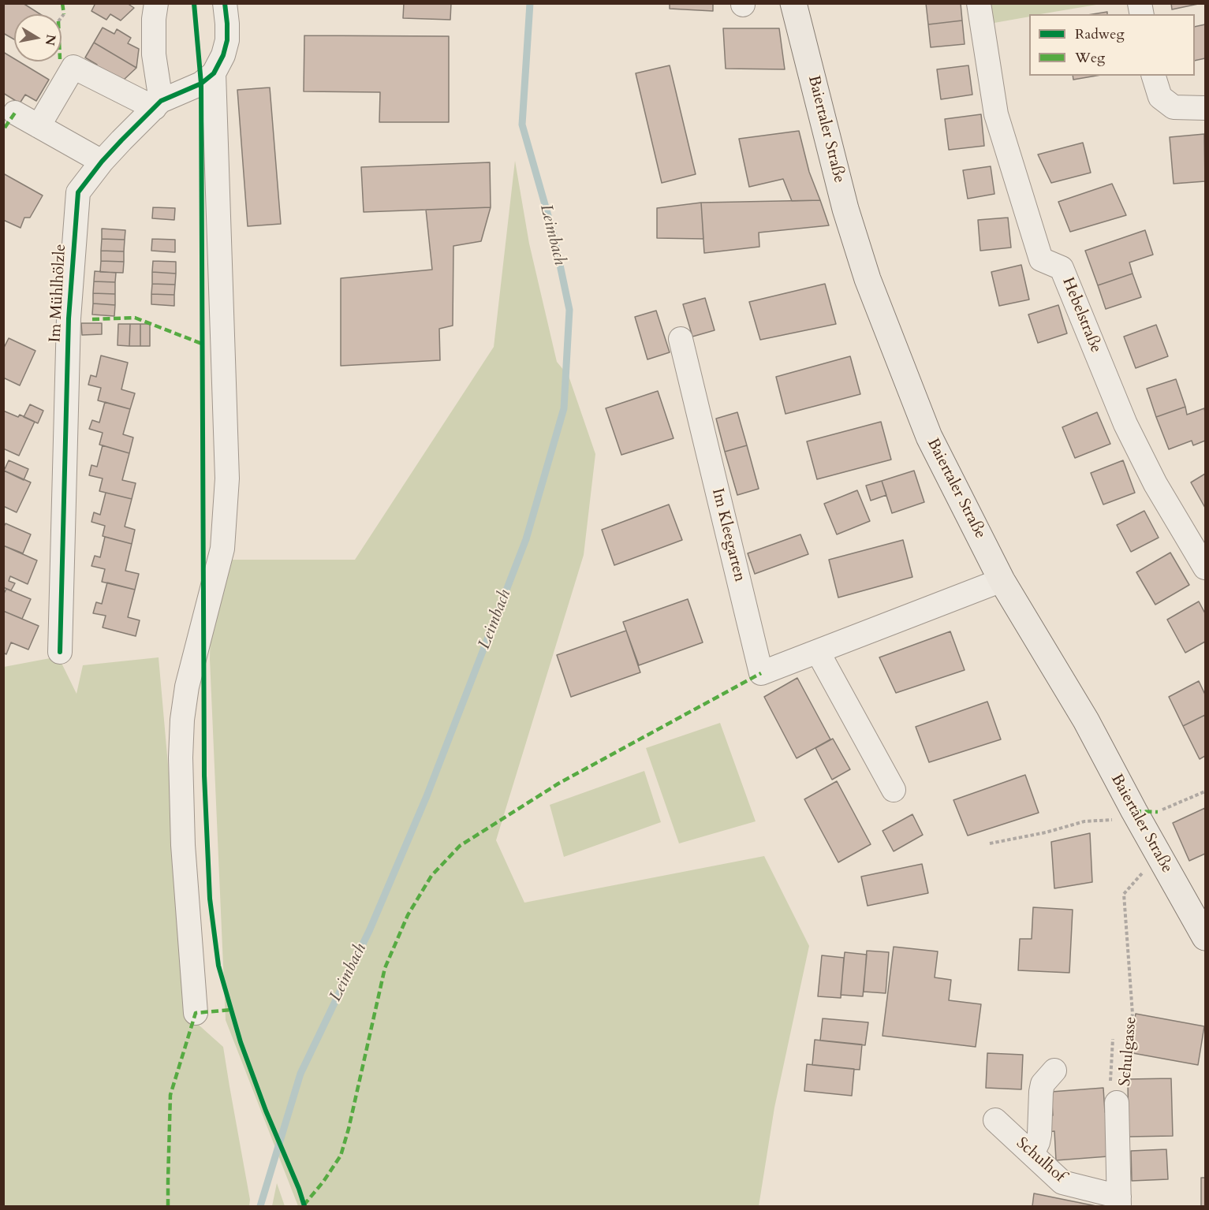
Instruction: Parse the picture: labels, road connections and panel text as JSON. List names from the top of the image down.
{
  "streets": {
    "main road": ["Baiertaler Straße"],
    "street": [
      "Im Mühlhölzle",
      "Hebelstraße",
      "Im Kleegarten",
      "Schulgasse",
      "Schulhof"
    ]
  },
  "crossings": [
    ["Baiertaler Straße", "Im Kleegarten"],
    ["Schulgasse", "Schulhof"]
  ],
  "water": ["Leimbach"],
  "legend": ["Radweg", "Weg"],
  "north": "right"
}
